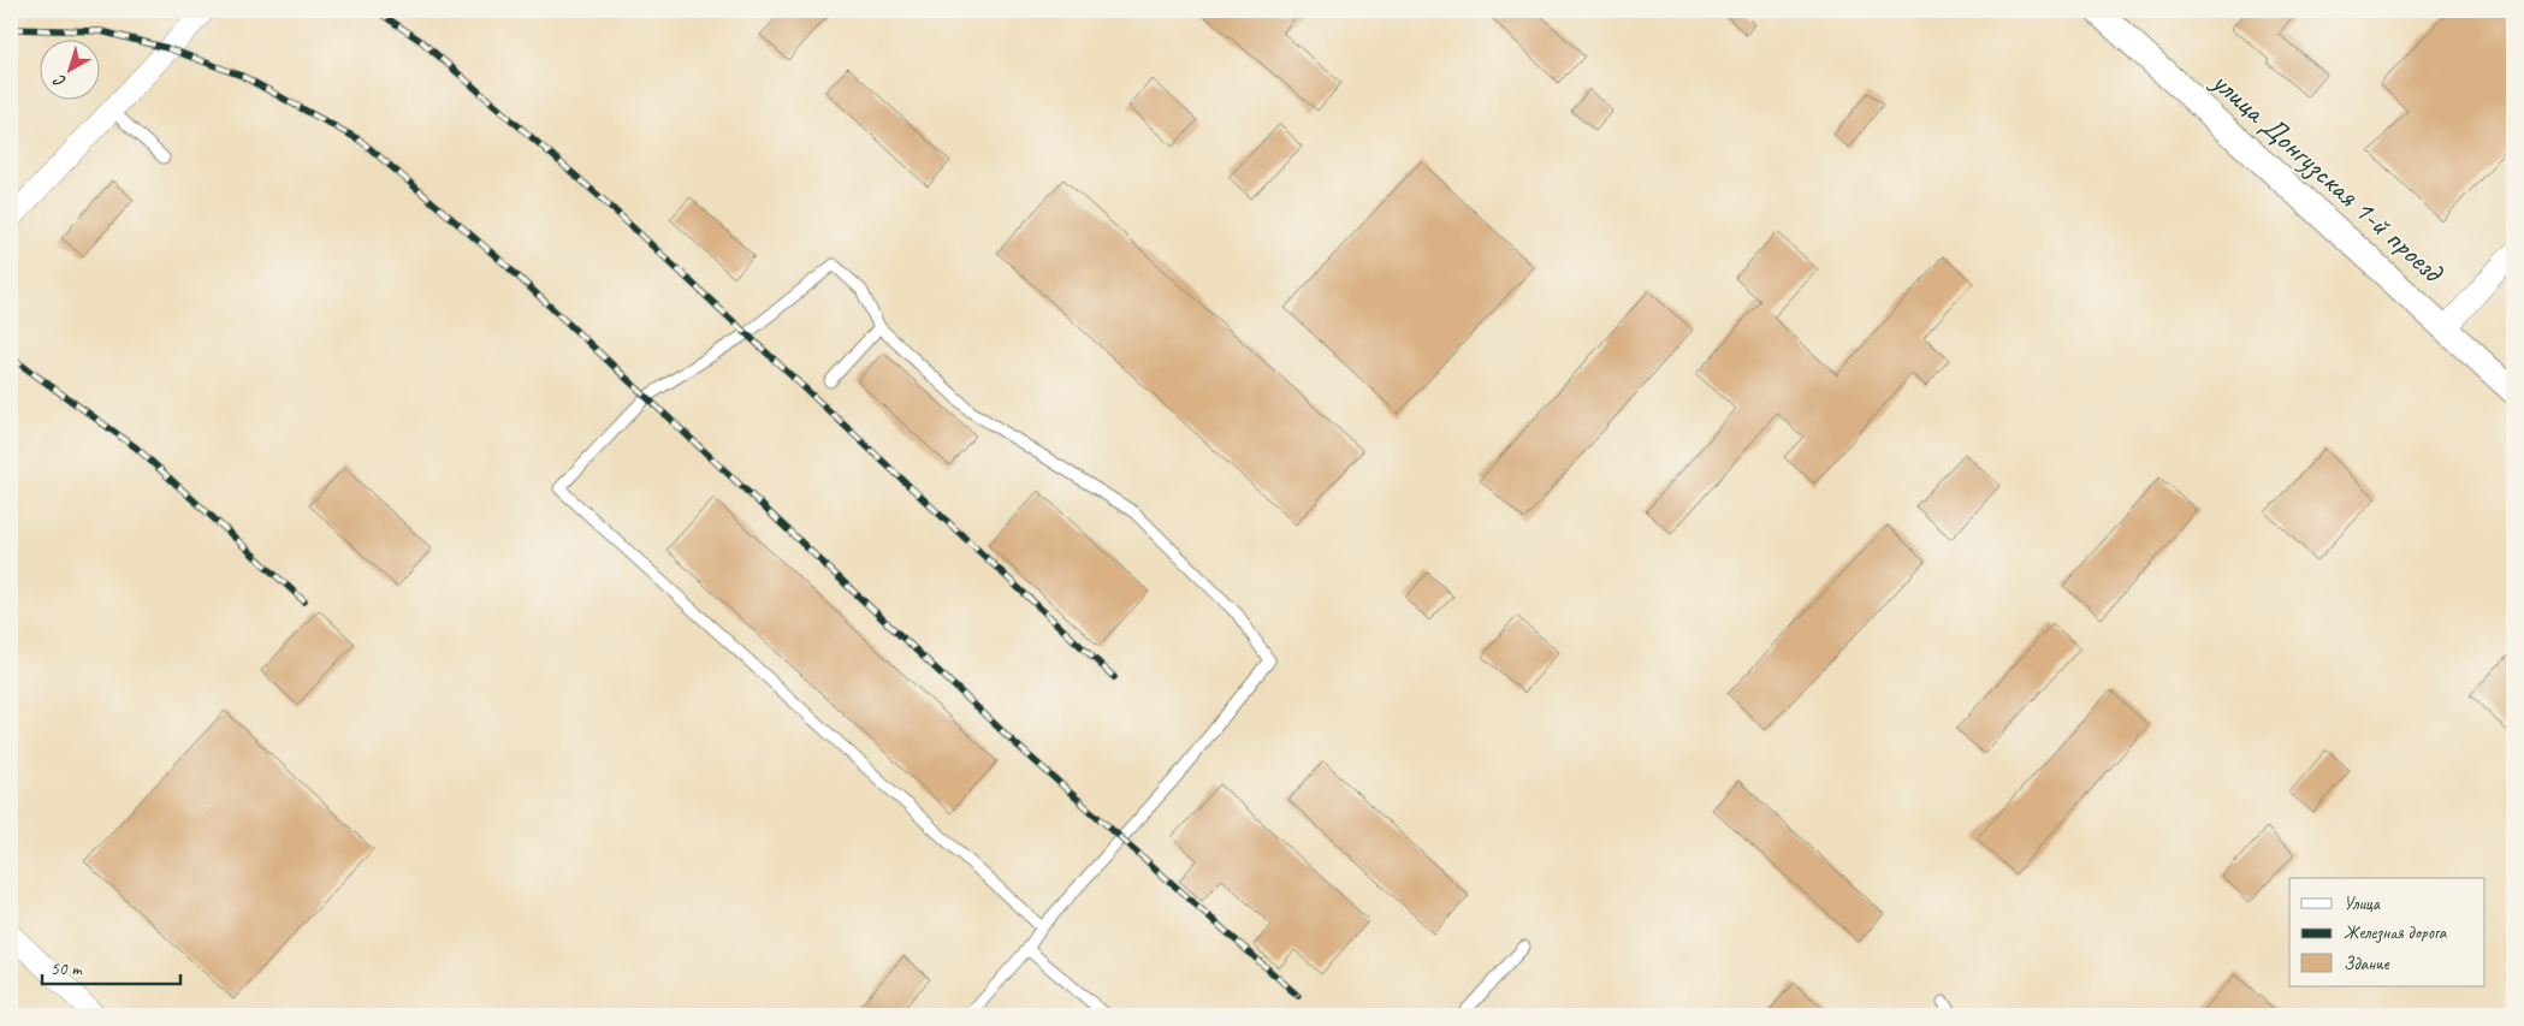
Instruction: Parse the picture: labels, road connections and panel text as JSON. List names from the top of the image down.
{
  "streets": {
    "street": ["улица Донгузская 1-й проезд"]
  },
  "legend": ["Улица", "Железная дорога", "Здание"],
  "scale_bar": "50 m",
  "north": "bottom left"
}
